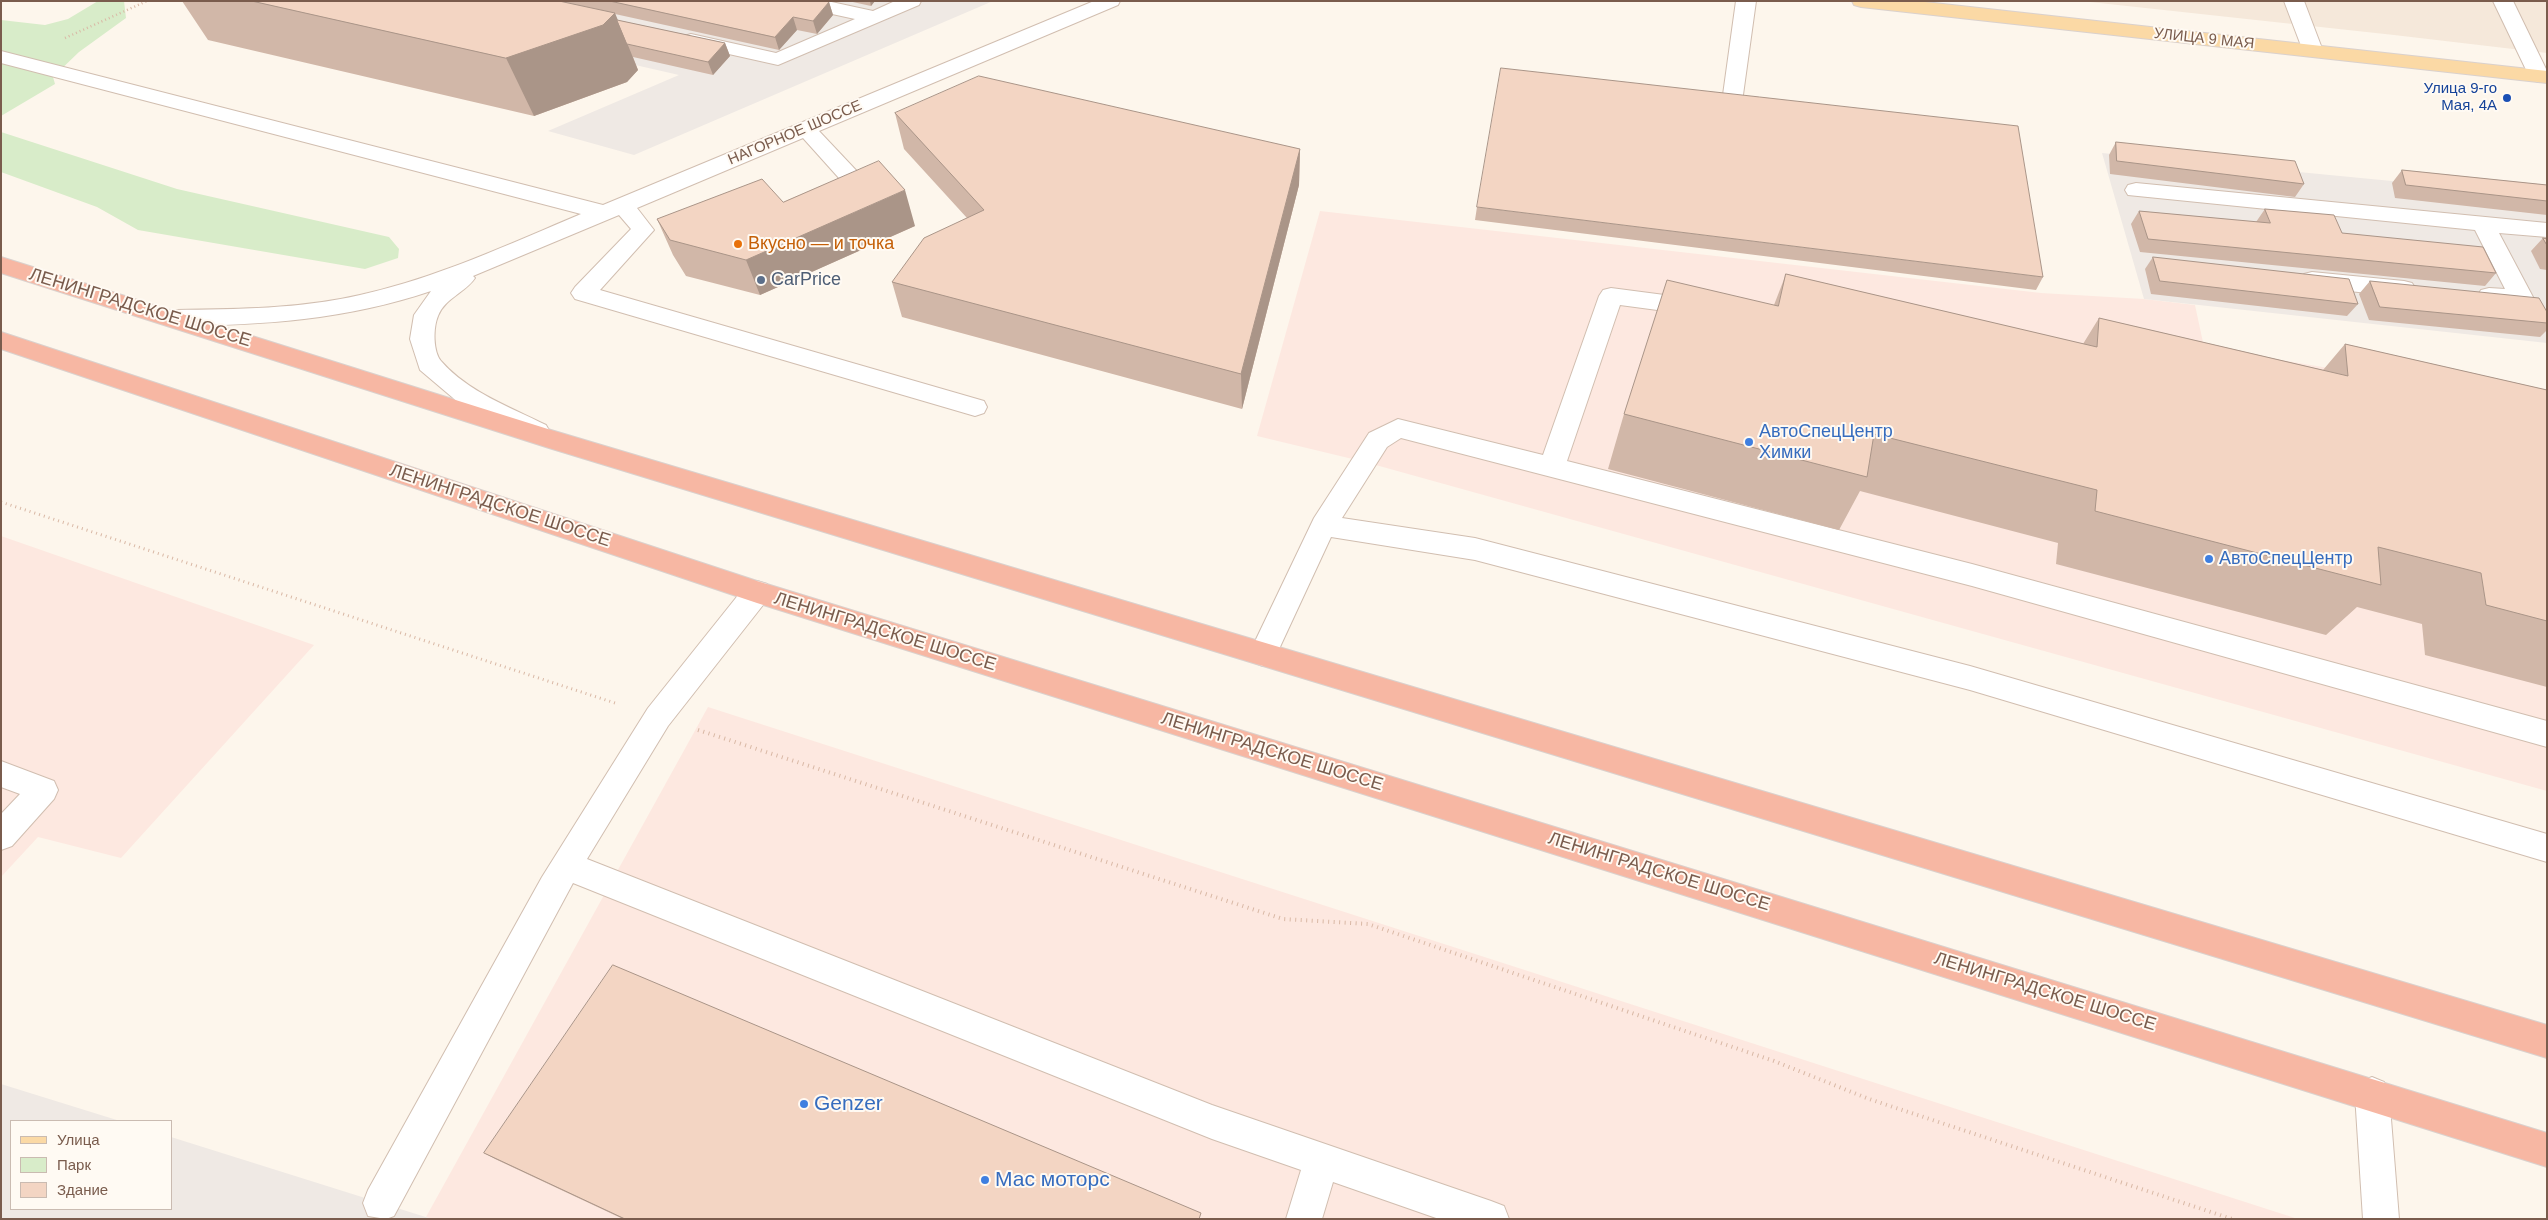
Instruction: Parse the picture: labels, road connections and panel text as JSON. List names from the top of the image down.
{
  "streets": {
    "highway": ["ЛЕНИНГРАДСКОЕ ШОССЕ"],
    "main road": ["УЛИЦА 9 МАЯ"],
    "street": ["НАГОРНОЕ ШОССЕ"]
  },
  "places": [
    "Улица 9-го Мая, 4А",
    "Вкусно — и точка",
    "CarPrice",
    "АвтоСпецЦентр Химки",
    "АвтоСпецЦентр",
    "Genzer",
    "Мас моторс"
  ],
  "legend": ["Улица", "Парк", "Здание"]
}
